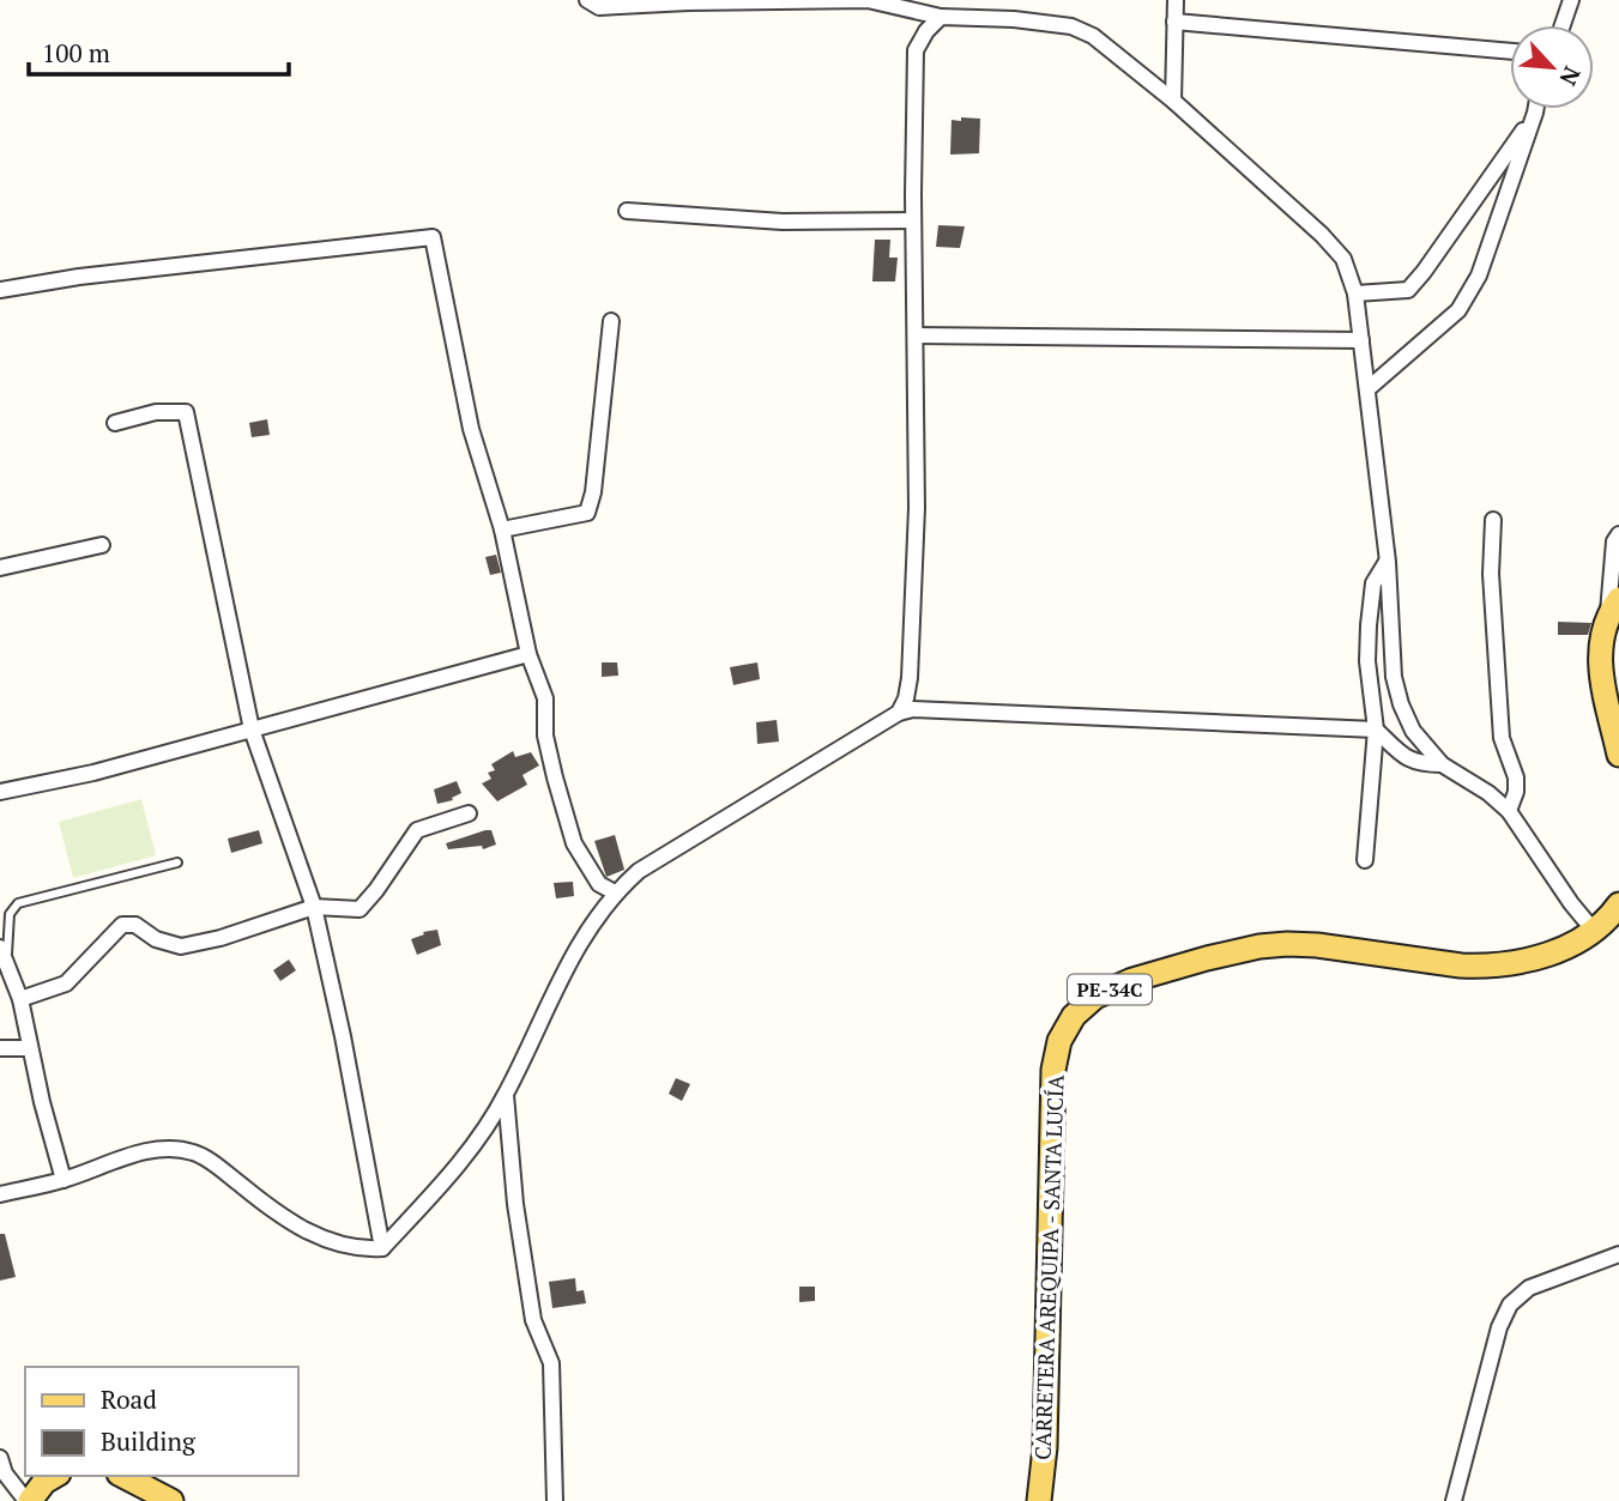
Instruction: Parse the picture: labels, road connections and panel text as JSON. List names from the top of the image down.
{
  "streets": {
    "main road": ["PE-34C", "CARRETERA AREQUIPA - SANTA LUCÍA"]
  },
  "legend": ["Road", "Building"],
  "scale_bar": "100 m",
  "north": "bottom right"
}
